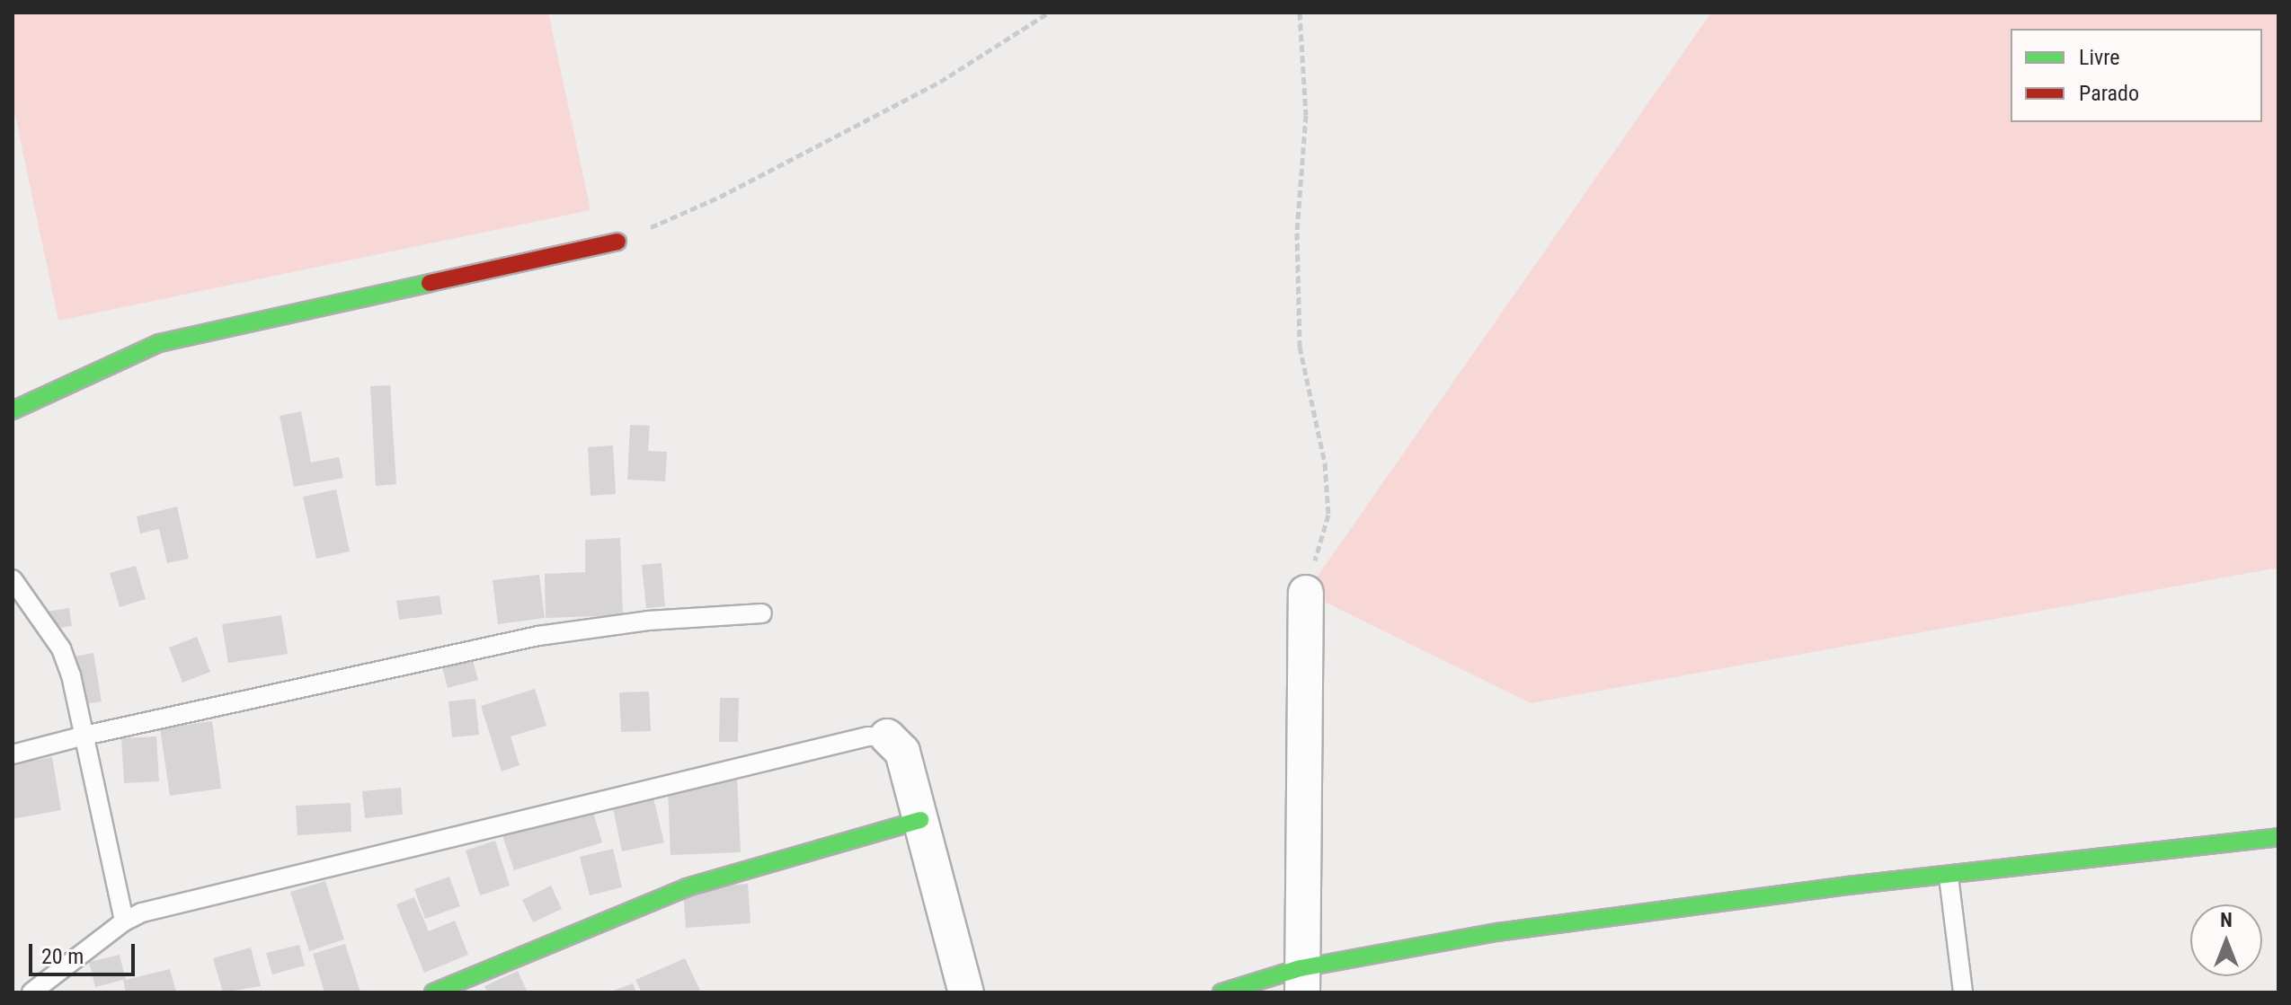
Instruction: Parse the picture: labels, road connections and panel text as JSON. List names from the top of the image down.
{
  "legend": ["Livre", "Parado"],
  "scale_bar": "20 m",
  "north": "top"
}
